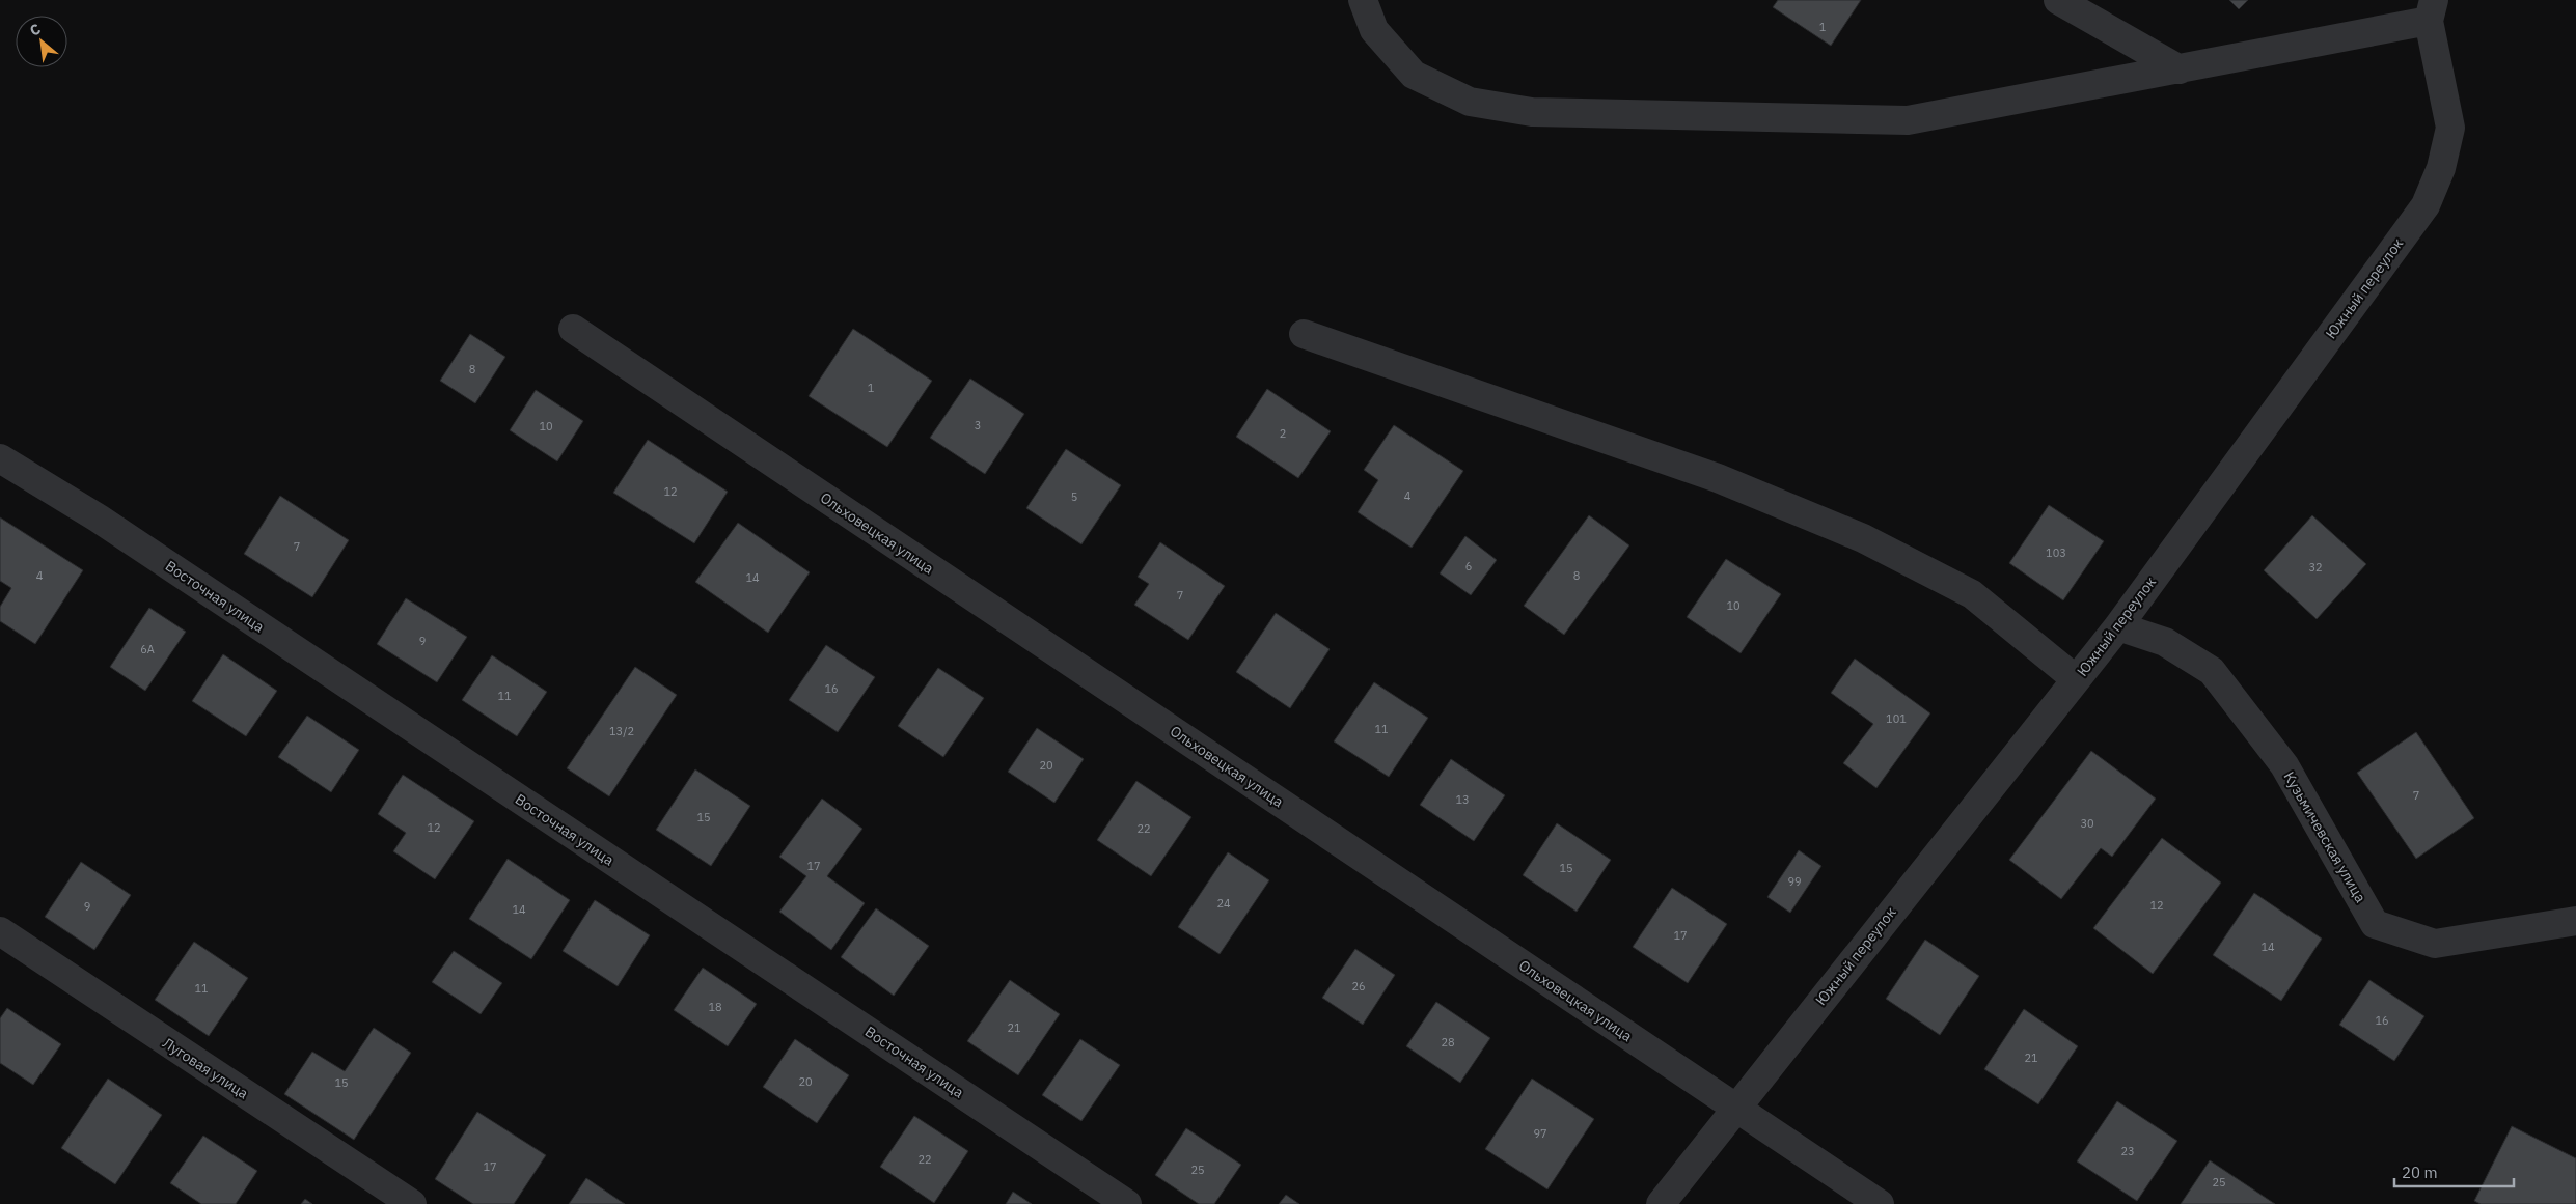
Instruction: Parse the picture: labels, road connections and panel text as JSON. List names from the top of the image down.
{
  "streets": {
    "street": [
      "Южный переулок",
      "Ольховецкая улица",
      "Восточная улица",
      "Кузьмичевская улица",
      "Луговая улица"
    ]
  },
  "crossings": [
    ["Южный переулок", "Ольховецкая улица"],
    ["Южный переулок", "Кузьмичевская улица"]
  ],
  "house_numbers": [
    "1",
    "8",
    "1",
    "3",
    "10",
    "2",
    "12",
    "4",
    "5",
    "7",
    "103",
    "6",
    "32",
    "4",
    "8",
    "14",
    "7",
    "10",
    "9",
    "6А",
    "16",
    "11",
    "101",
    "11",
    "13/2",
    "20",
    "7",
    "13",
    "15",
    "30",
    "12",
    "22",
    "17",
    "15",
    "99",
    "24",
    "12",
    "9",
    "14",
    "17",
    "14",
    "26",
    "11",
    "18",
    "16",
    "21",
    "28",
    "21",
    "20",
    "15",
    "97",
    "23",
    "22",
    "17",
    "25",
    "25"
  ],
  "scale_bar": "20 m",
  "north": "top left"
}
